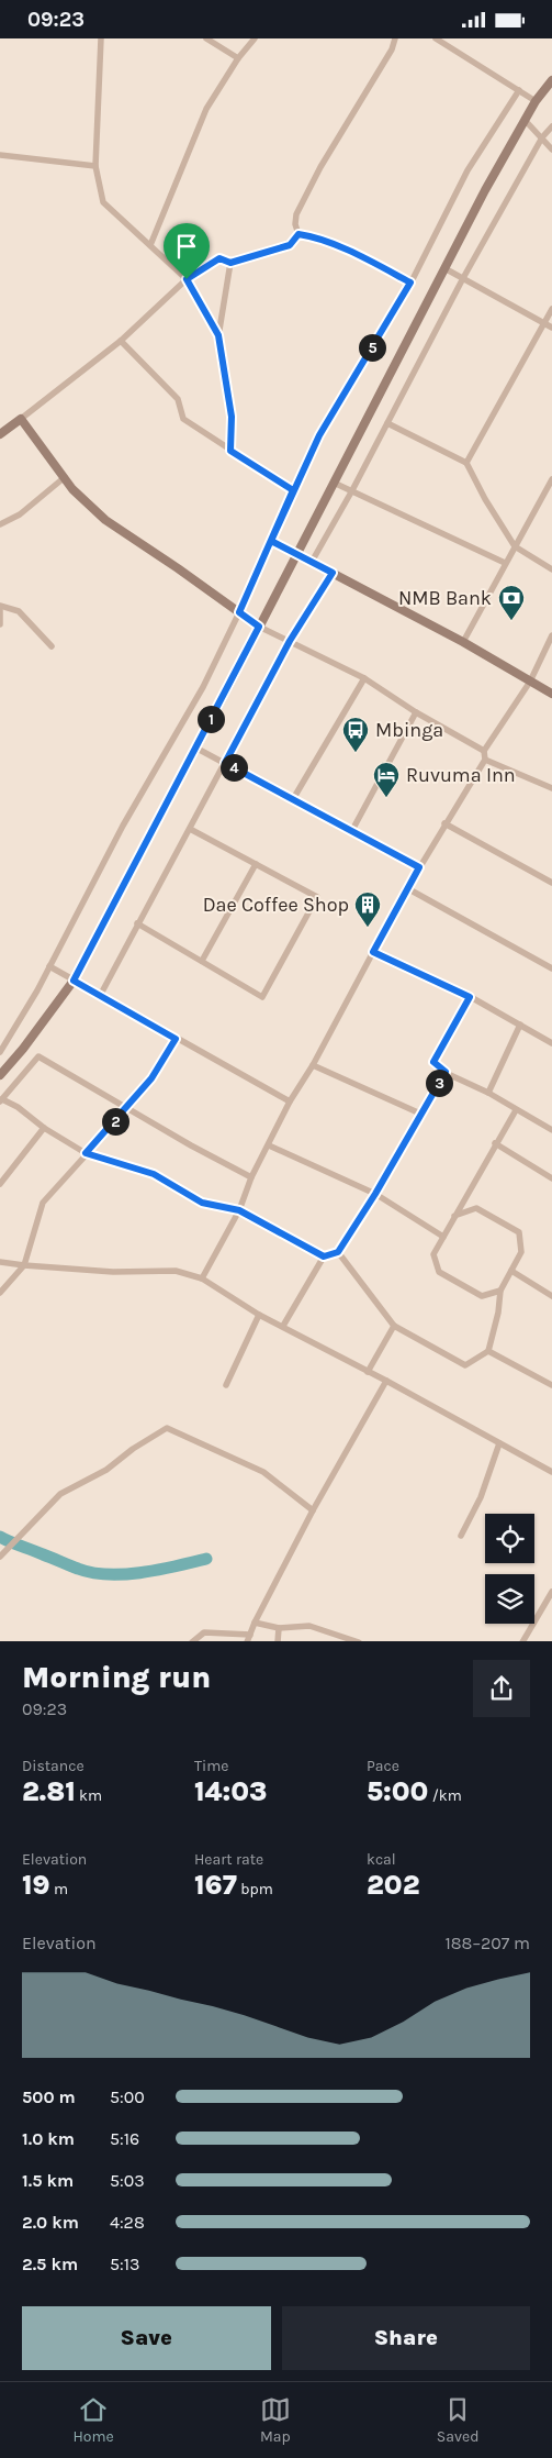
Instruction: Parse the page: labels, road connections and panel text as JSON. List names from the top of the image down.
{
  "places": {
    "bank": ["NMB Bank"],
    "bus stop": ["Mbinga"],
    "hotel": ["Ruvuma Inn"],
    "building": ["Dae Coffee Shop"]
  },
  "page": {
    "status": "09:23",
    "pins": [
      "5",
      "1",
      "4",
      "3",
      "2"
    ],
    "heading": ["Morning run", "09:23"],
    "stats": [
      ["Distance", "2.81 km"],
      ["Time", "14:03"],
      ["Pace", "5:00 /km"],
      ["Elevation", "19 m"],
      ["Heart rate", "167 bpm"],
      ["kcal", "202"]
    ],
    "chart": ["Elevation", "188–207 m"],
    "list": [
      {
        "name": "500 m",
        "note": "5:00"
      },
      {
        "name": "1.0 km",
        "note": "5:16"
      },
      {
        "name": "1.5 km",
        "note": "5:03"
      },
      {
        "name": "2.0 km",
        "note": "4:28"
      },
      {
        "name": "2.5 km",
        "note": "5:13"
      }
    ],
    "buttons": ["Save", "Share"],
    "tabs": ["Home", "Map", "Saved"]
  }
}
